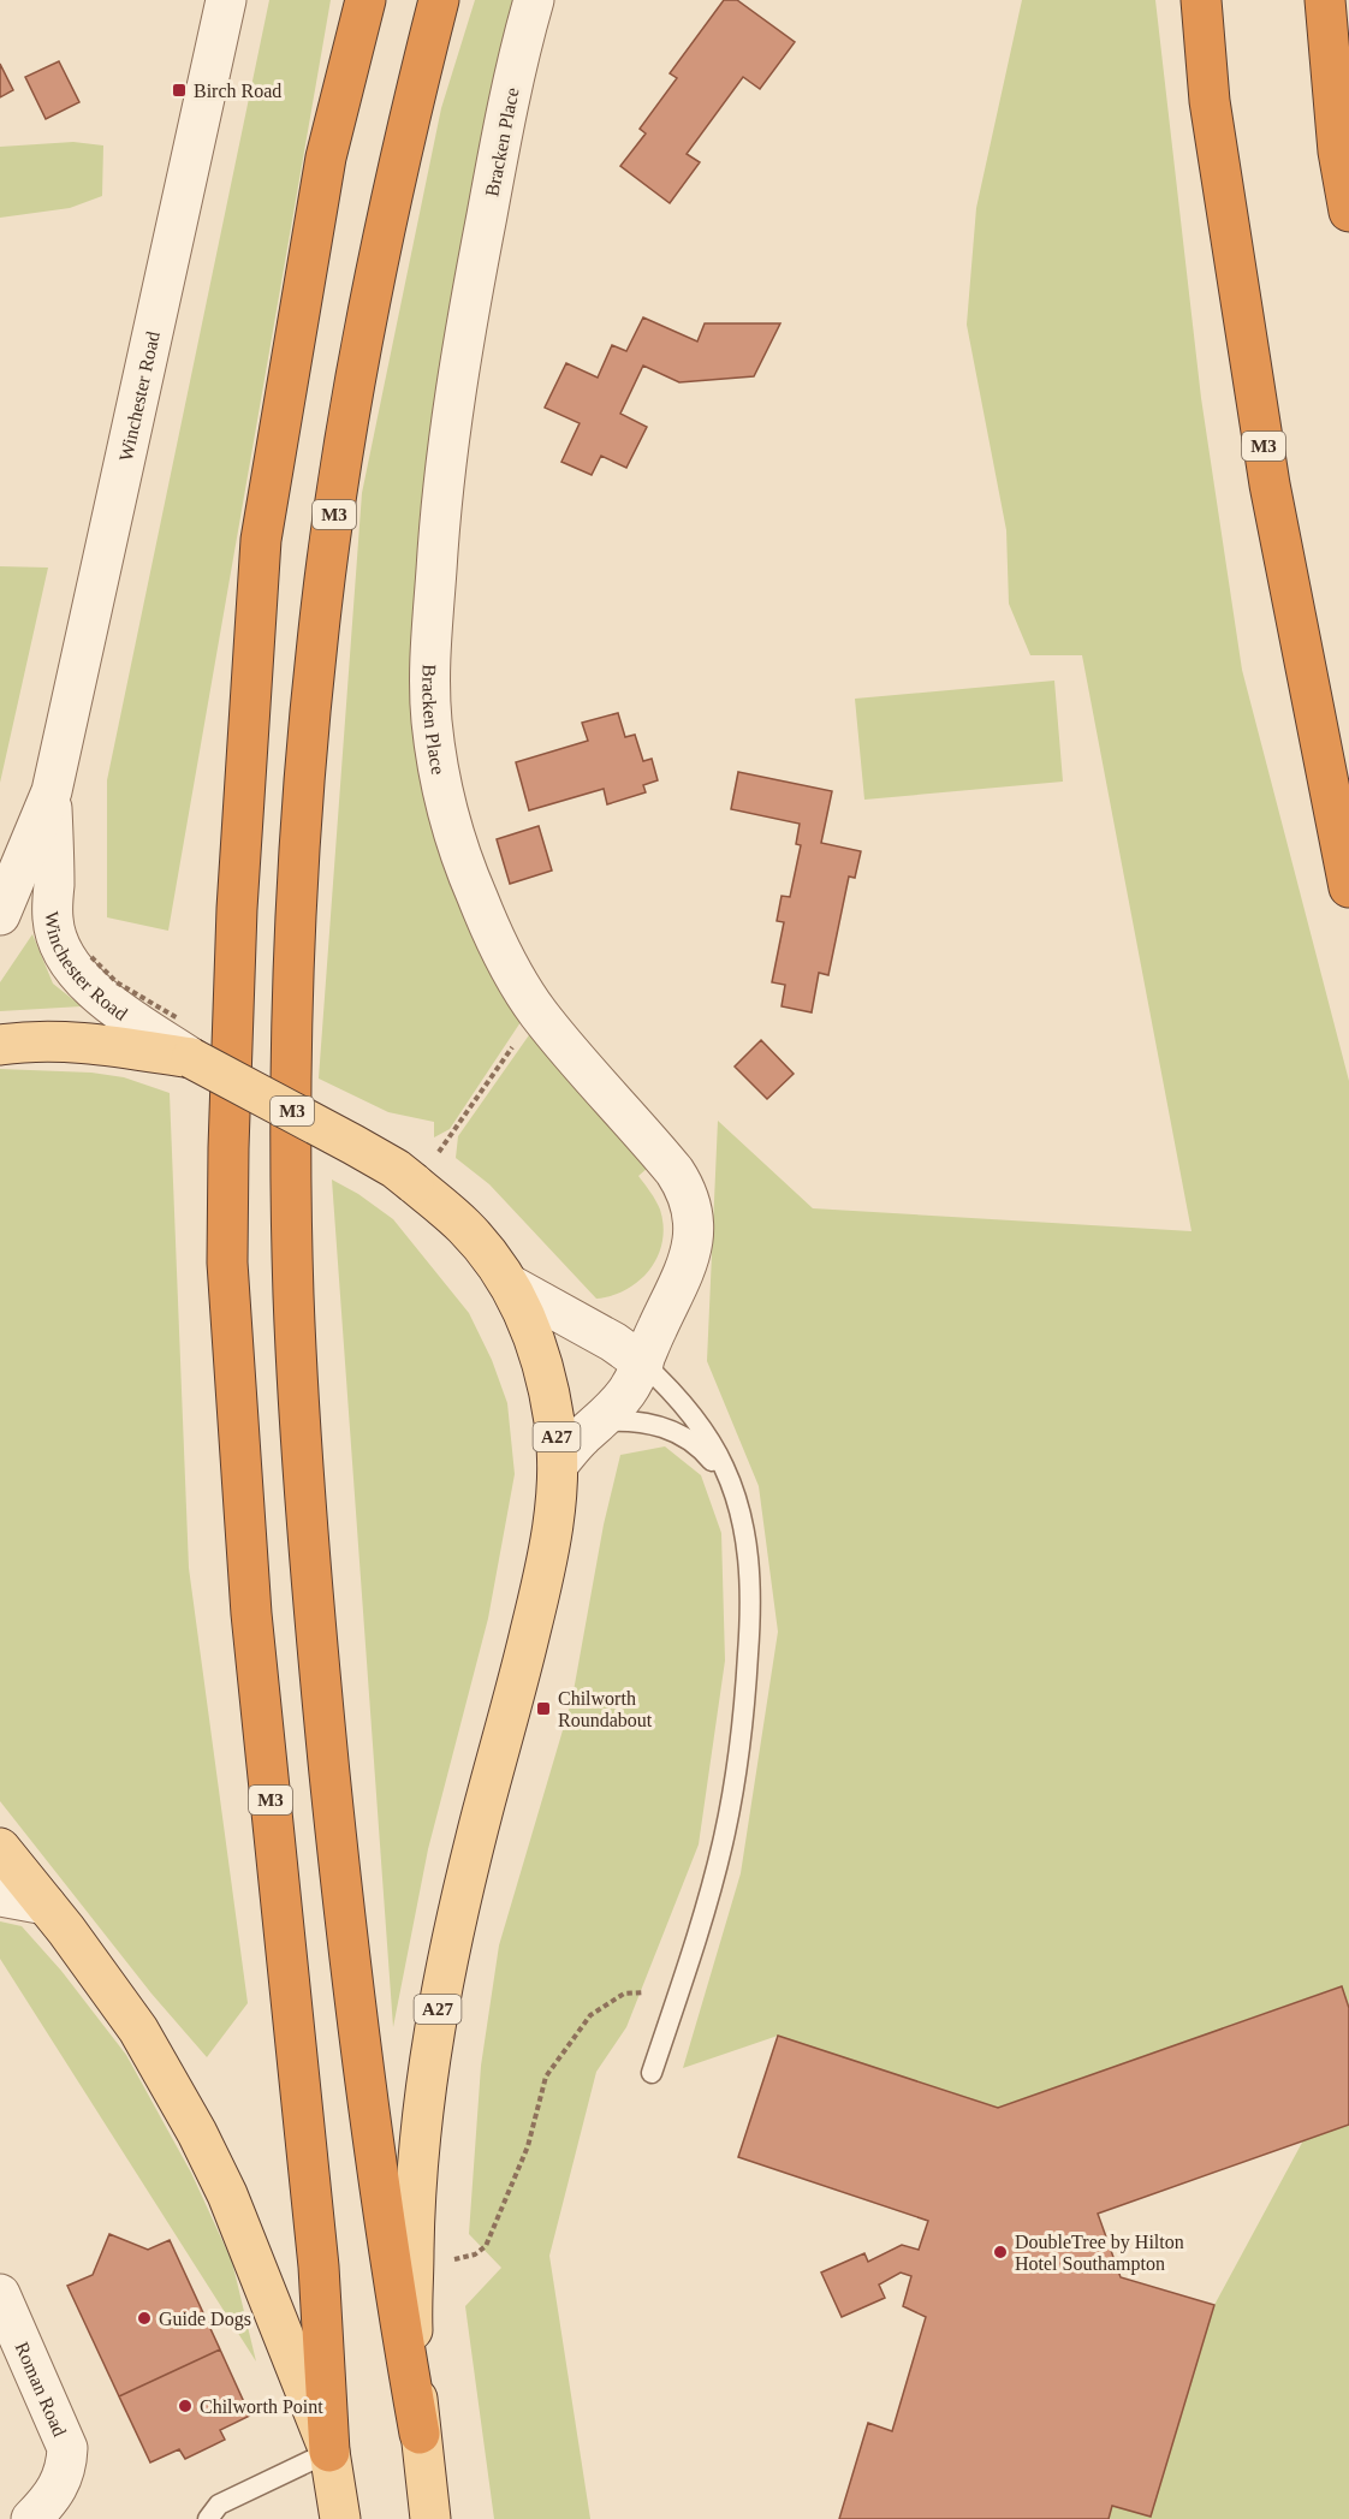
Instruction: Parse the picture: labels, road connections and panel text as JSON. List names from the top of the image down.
{
  "streets": {
    "highway": ["M3"],
    "main road": ["A27"],
    "street": ["Bracken Place", "Winchester Road", "Roman Road"]
  },
  "crossings": [
    ["Bracken Place", "A27"],
    ["Winchester Road", "A27"],
    ["M3", "A27"]
  ],
  "places": {
    "transit": ["Birch Road", "Chilworth Roundabout"],
    "other": ["DoubleTree by Hilton Hotel Southampton", "Guide Dogs", "Chilworth Point"]
  }
}
